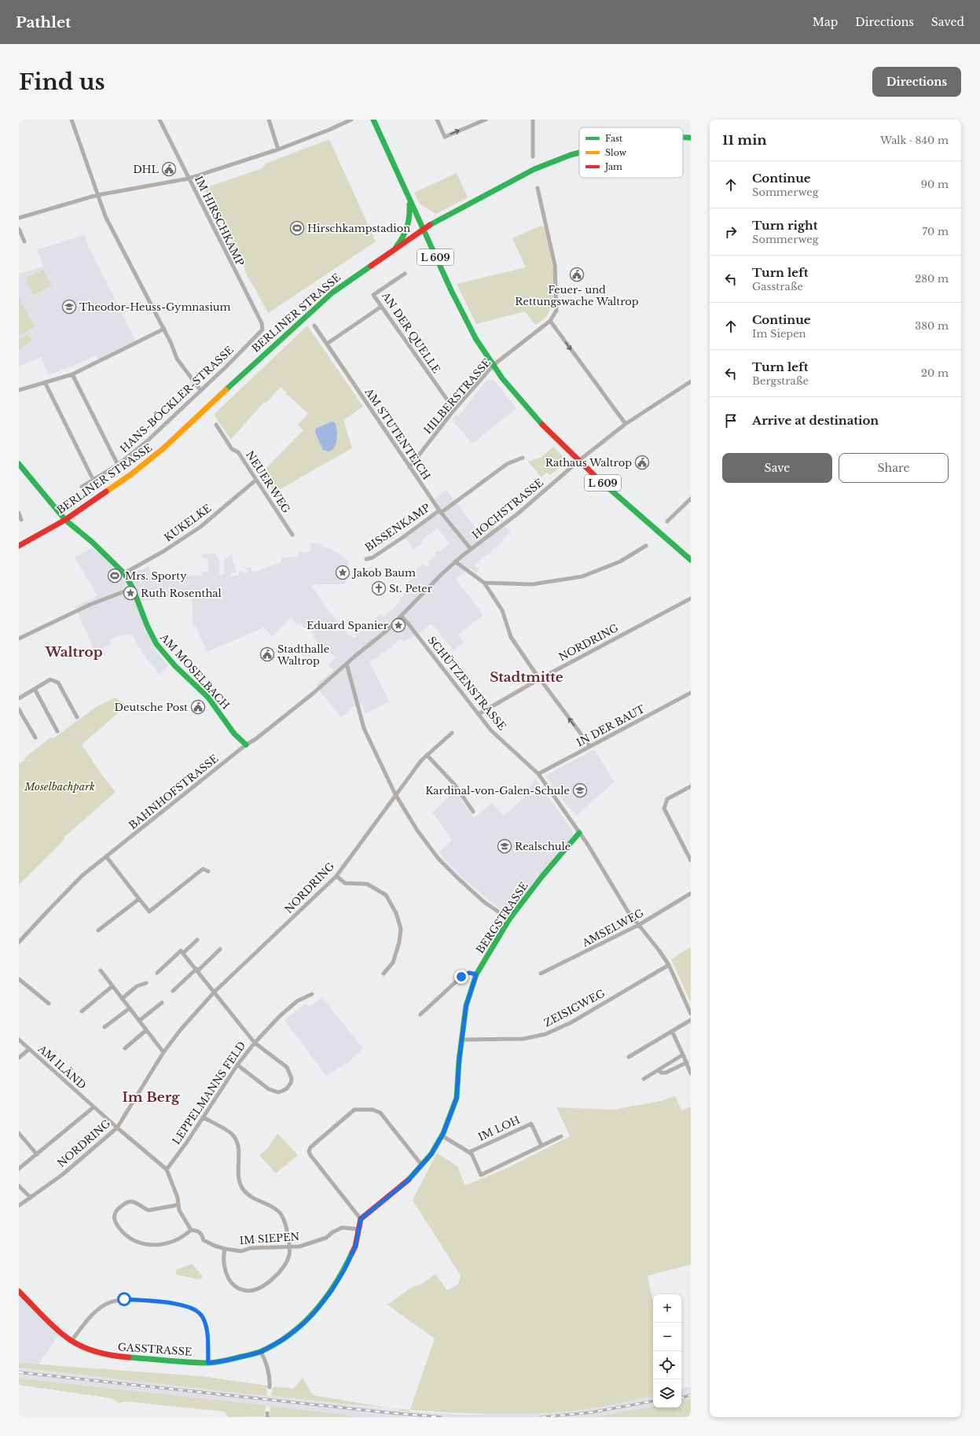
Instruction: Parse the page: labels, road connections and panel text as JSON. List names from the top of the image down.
{
  "streets": {
    "main road": [
      "L 609",
      "BERLINER STRASSE",
      "AM MOSELBACH",
      "BERGSTRASSE",
      "GASSTRASSE"
    ],
    "street": [
      "IM HIRSCHKAMP",
      "AN DER QUELLE",
      "HILBERSTRASSE",
      "HANS-BÖCKLER-STRASSE",
      "AM STUTENTEICH",
      "NEUER WEG",
      "HOCHSTRASSE",
      "KUKELKE",
      "BISSENKAMP",
      "NORDRING",
      "SCHÜTZENSTRASSE",
      "IN DER BAUT",
      "BAHNHOFSTRASSE",
      "AMSELWEG",
      "ZEISIGWEG",
      "AM ILÄND",
      "LEPPELMANNS FELD",
      "IM LOH",
      "IM SIEPEN"
    ]
  },
  "crossings": [
    ["IM HIRSCHKAMP", "HANS-BÖCKLER-STRASSE"],
    ["L 609", "BERLINER STRASSE"],
    ["L 609", "HILBERSTRASSE"],
    ["L 609", "HOCHSTRASSE"],
    ["BERLINER STRASSE", "AM MOSELBACH"],
    ["AN DER QUELLE", "HILBERSTRASSE"],
    ["HILBERSTRASSE", "AM STUTENTEICH"],
    ["AM STUTENTEICH", "HOCHSTRASSE"],
    ["AM STUTENTEICH", "BISSENKAMP"],
    ["NEUER WEG", "KUKELKE"],
    ["HOCHSTRASSE", "SCHÜTZENSTRASSE"],
    ["HOCHSTRASSE", "BAHNHOFSTRASSE"],
    ["KUKELKE", "AM MOSELBACH"],
    ["NORDRING", "SCHÜTZENSTRASSE"],
    ["NORDRING", "AM ILÄND"],
    ["AM MOSELBACH", "BAHNHOFSTRASSE"],
    ["SCHÜTZENSTRASSE", "IN DER BAUT"],
    ["SCHÜTZENSTRASSE", "BERGSTRASSE"],
    ["SCHÜTZENSTRASSE", "AMSELWEG"],
    ["SCHÜTZENSTRASSE", "ZEISIGWEG"],
    ["IM SIEPEN", "GASSTRASSE"]
  ],
  "districts": ["Waltrop", "Stadtmitte", "Im Berg"],
  "parks": ["Moselbachpark"],
  "places": {
    "public building": [
      "DHL",
      "Feuer- und Rettungswache Waltrop",
      "Rathaus Waltrop",
      "Stadthalle Waltrop",
      "Deutsche Post"
    ],
    "sports": ["Hirschkampstadion", "Mrs. Sporty"],
    "school or university": ["Theodor-Heuss-Gymnasium", "Kardinal-von-Galen-Schule", "Realschule"],
    "place": ["Jakob Baum", "Ruth Rosenthal", "Eduard Spanier"],
    "church": ["St. Peter"]
  },
  "legend": ["Fast", "Slow", "Jam"],
  "page": {
    "header": "Pathlet",
    "nav": ["Map", "Directions", "Saved"],
    "buttons": [
      "Directions",
      ["Save", "Share"]
    ],
    "title": "Find us",
    "heading": ["11 min", "Walk · 840 m"],
    "list": [
      ["Continue", "Sommerweg", "90 m"],
      ["Turn right", "Sommerweg", "70 m"],
      ["Turn left", "Gasstraße", "280 m"],
      ["Continue", "Im Siepen", "380 m"],
      ["Turn left", "Bergstraße", "20 m"],
      "Arrive at destination"
    ],
    "map_buttons": ["+", "−"]
  }
}
